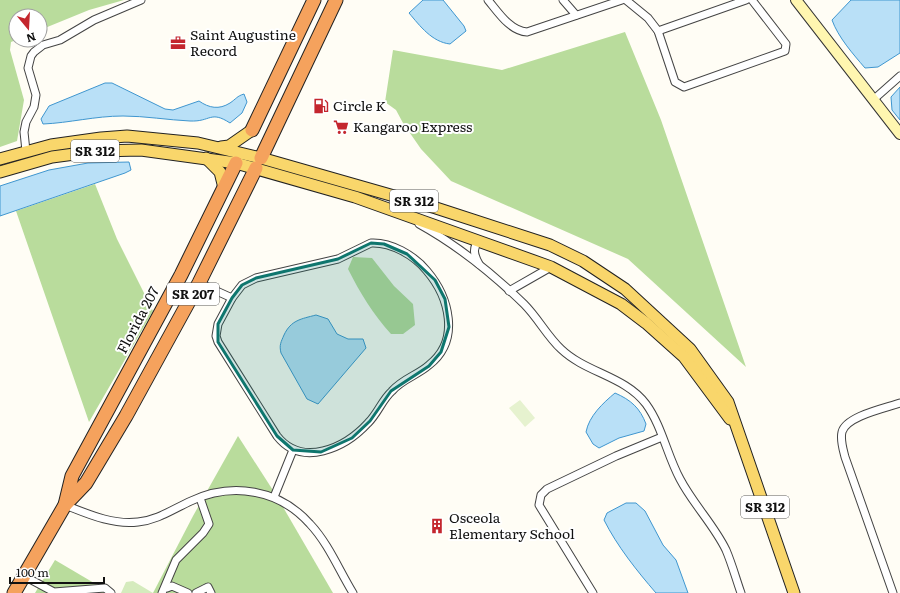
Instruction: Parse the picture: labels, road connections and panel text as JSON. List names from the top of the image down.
{
  "streets": {
    "highway": ["SR 207", "Florida 207"],
    "main road": ["SR 312"]
  },
  "crossings": [
    ["SR 312", "SR 207"],
    ["SR 312", "Florida 207"],
    ["SR 207", "Florida 207"]
  ],
  "places": {
    "office": ["Saint Augustine Record"],
    "fuel station": ["Circle K"],
    "supermarket": ["Kangaroo Express"],
    "building": ["Osceola Elementary School"]
  },
  "scale_bar": "100 m",
  "north": "bottom"
}
